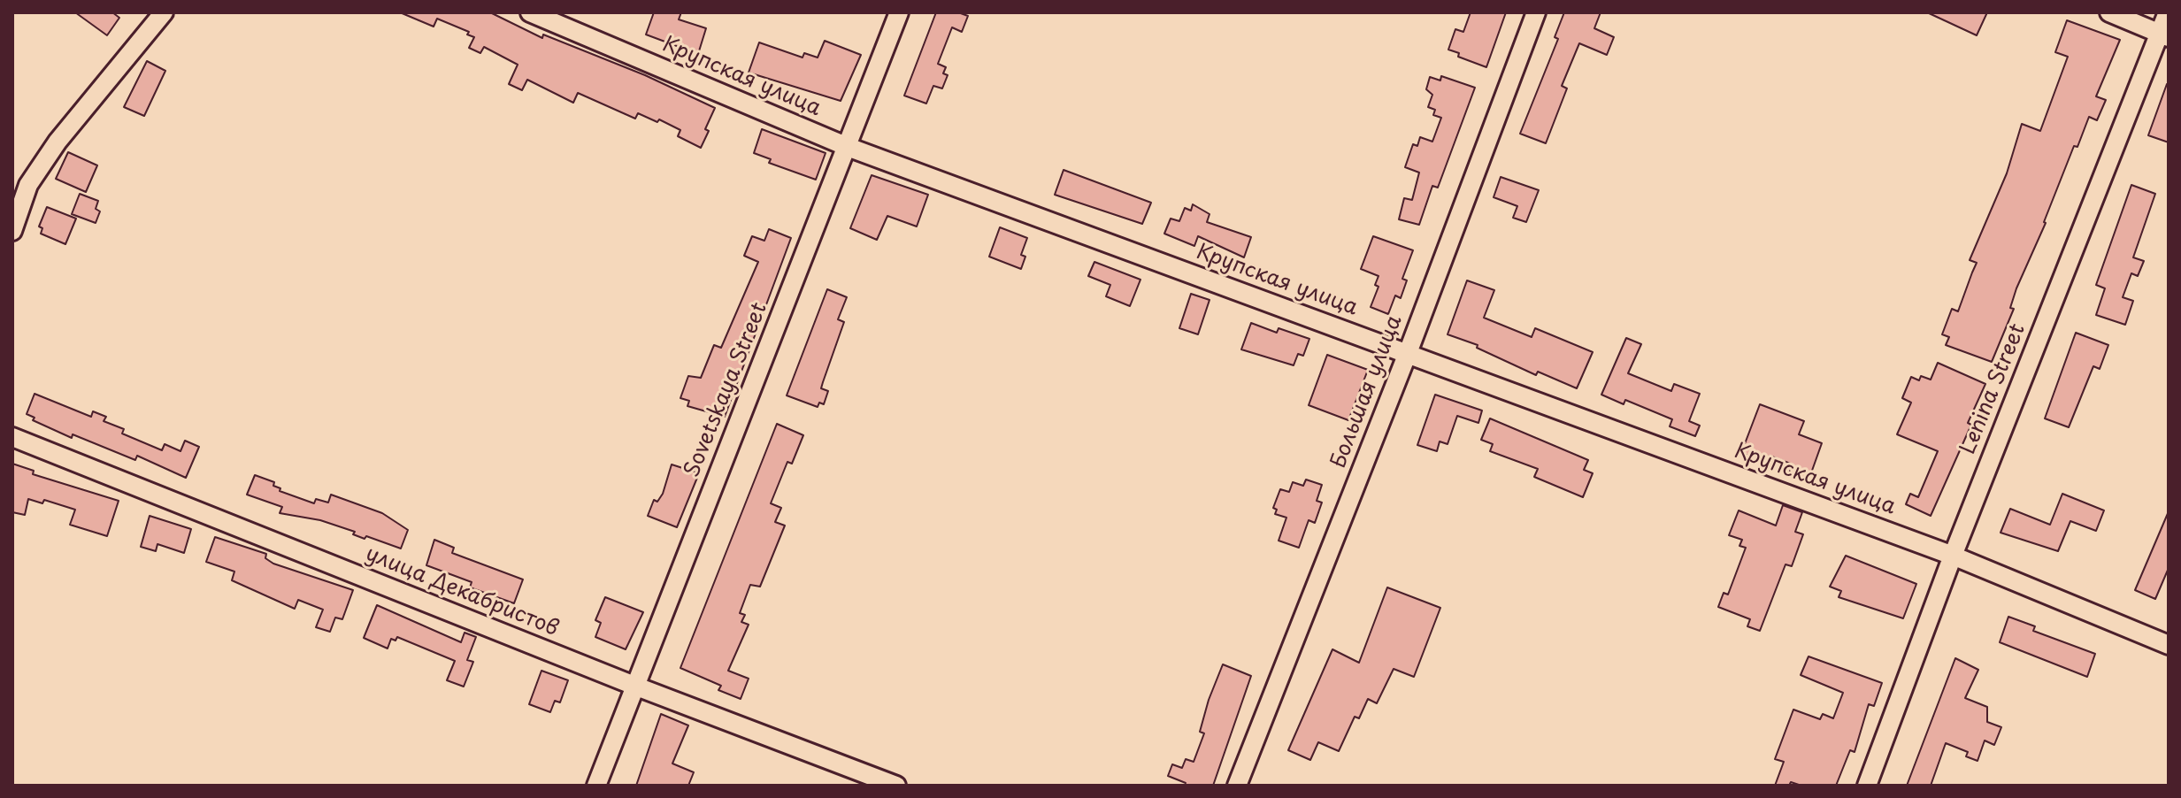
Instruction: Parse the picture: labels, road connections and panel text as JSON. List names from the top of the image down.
{
  "streets": {
    "street": [
      "Крупская улица",
      "Lenina Street",
      "Sovetskaya Street",
      "Большая улица",
      "улица Декабристов"
    ]
  },
  "crossings": [
    ["Крупская улица", "Lenina Street"],
    ["Крупская улица", "Sovetskaya Street"],
    ["Крупская улица", "Большая улица"],
    ["Sovetskaya Street", "улица Декабристов"]
  ]
}
